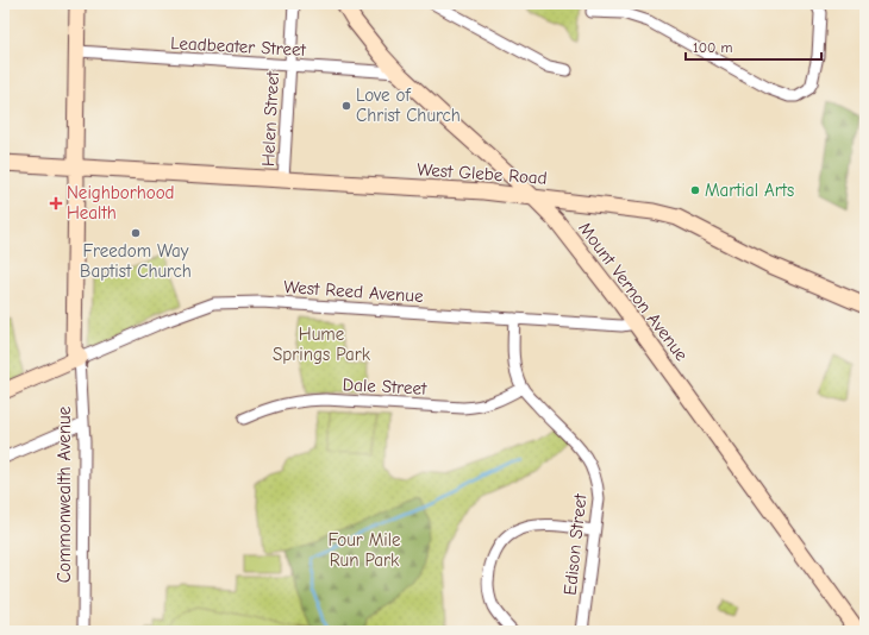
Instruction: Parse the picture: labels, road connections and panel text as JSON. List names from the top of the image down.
{
  "streets": {
    "main road": ["West Glebe Road", "Mount Vernon Avenue", "Commonwealth Avenue"],
    "street": [
      "Leadbeater Street",
      "Helen Street",
      "West Reed Avenue",
      "Dale Street",
      "Edison Street"
    ]
  },
  "crossings": [
    ["Leadbeater Street", "Helen Street"],
    ["Leadbeater Street", "Mount Vernon Avenue"],
    ["Leadbeater Street", "Commonwealth Avenue"],
    ["Helen Street", "West Glebe Road"],
    ["West Glebe Road", "Mount Vernon Avenue"],
    ["West Glebe Road", "Commonwealth Avenue"],
    ["West Reed Avenue", "Mount Vernon Avenue"],
    ["West Reed Avenue", "Commonwealth Avenue"],
    ["West Reed Avenue", "Edison Street"],
    ["Dale Street", "Edison Street"]
  ],
  "parks": ["Hume Springs Park", "Four Mile Run Park"],
  "places": {
    "other": ["Love of Christ Church", "Martial Arts", "Freedom Way Baptist Church"],
    "health": ["Neighborhood Health"]
  },
  "scale_bar": "100 m"
}
